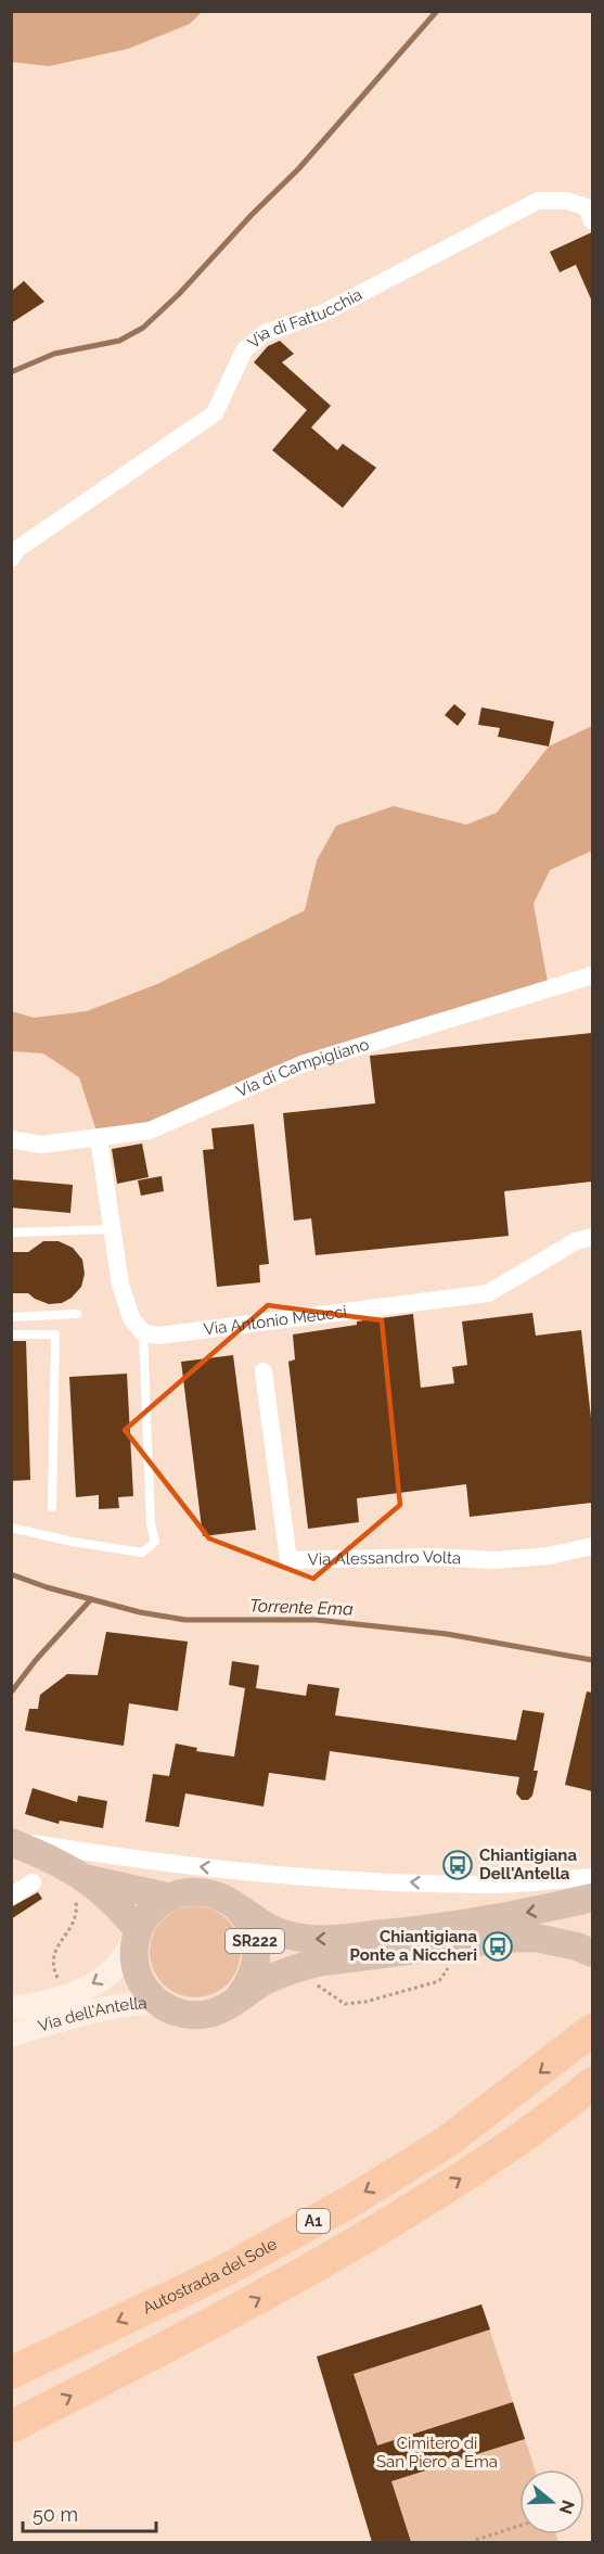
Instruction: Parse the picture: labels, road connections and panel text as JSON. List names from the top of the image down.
{
  "streets": {
    "highway": ["A1", "Autostrada del Sole"],
    "main road": ["SR222", "Via dell'Antella"],
    "street": [
      "Via di Fattucchia",
      "Via di Campigliano",
      "Via Antonio Meucci",
      "Via Alessandro Volta"
    ]
  },
  "crossings": [
    ["SR222", "Via dell'Antella"]
  ],
  "water": ["Torrente Ema"],
  "parks": ["Cimitero di San Piero a Ema"],
  "places": {
    "bus stop": ["Chiantigiana Dell'Antella", "Chiantigiana Ponte a Niccheri"]
  },
  "scale_bar": "50 m",
  "north": "right"
}
